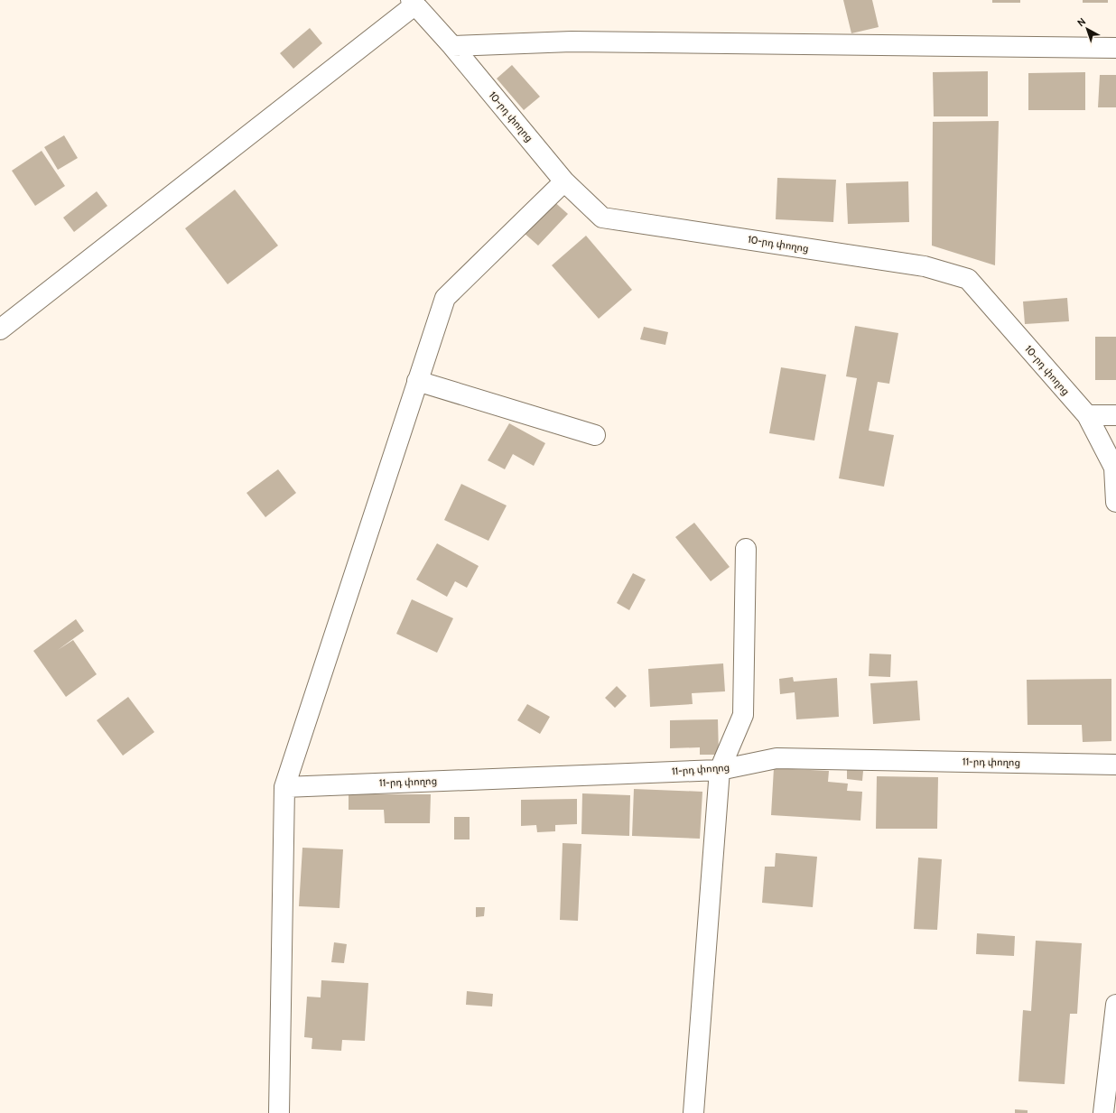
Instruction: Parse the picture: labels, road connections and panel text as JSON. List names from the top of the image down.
{
  "streets": {
    "street": ["10-րդ փողոց", "11-րդ փողոց"]
  },
  "north": "top left"
}
